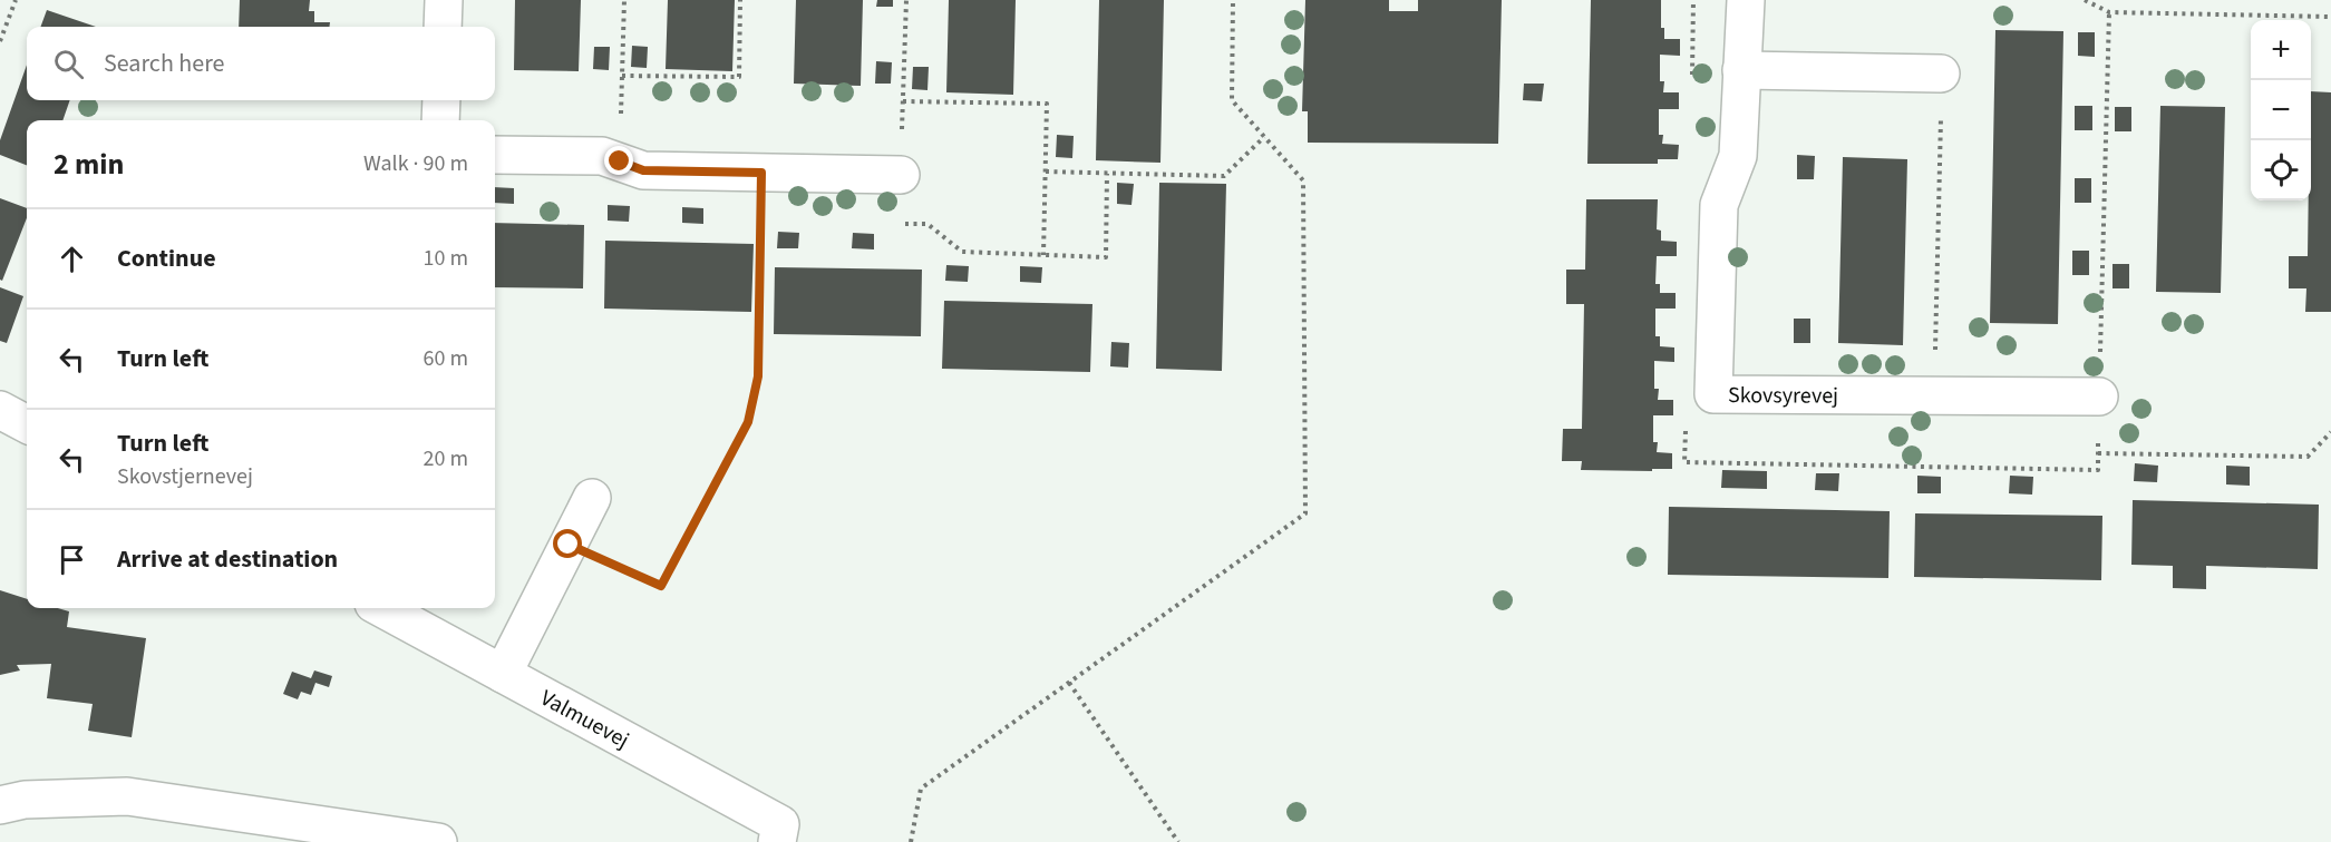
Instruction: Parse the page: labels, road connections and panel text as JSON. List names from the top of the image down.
{
  "streets": {
    "street": ["Skovsyrevej", "Valmuevej"]
  },
  "page": {
    "map_buttons": ["+", "−"],
    "search": "Search here",
    "heading": ["2 min", "Walk · 90 m"],
    "list": [
      ["Continue", "10 m"],
      ["Turn left", "60 m"],
      ["Turn left", "Skovstjernevej", "20 m"],
      "Arrive at destination"
    ]
  }
}
